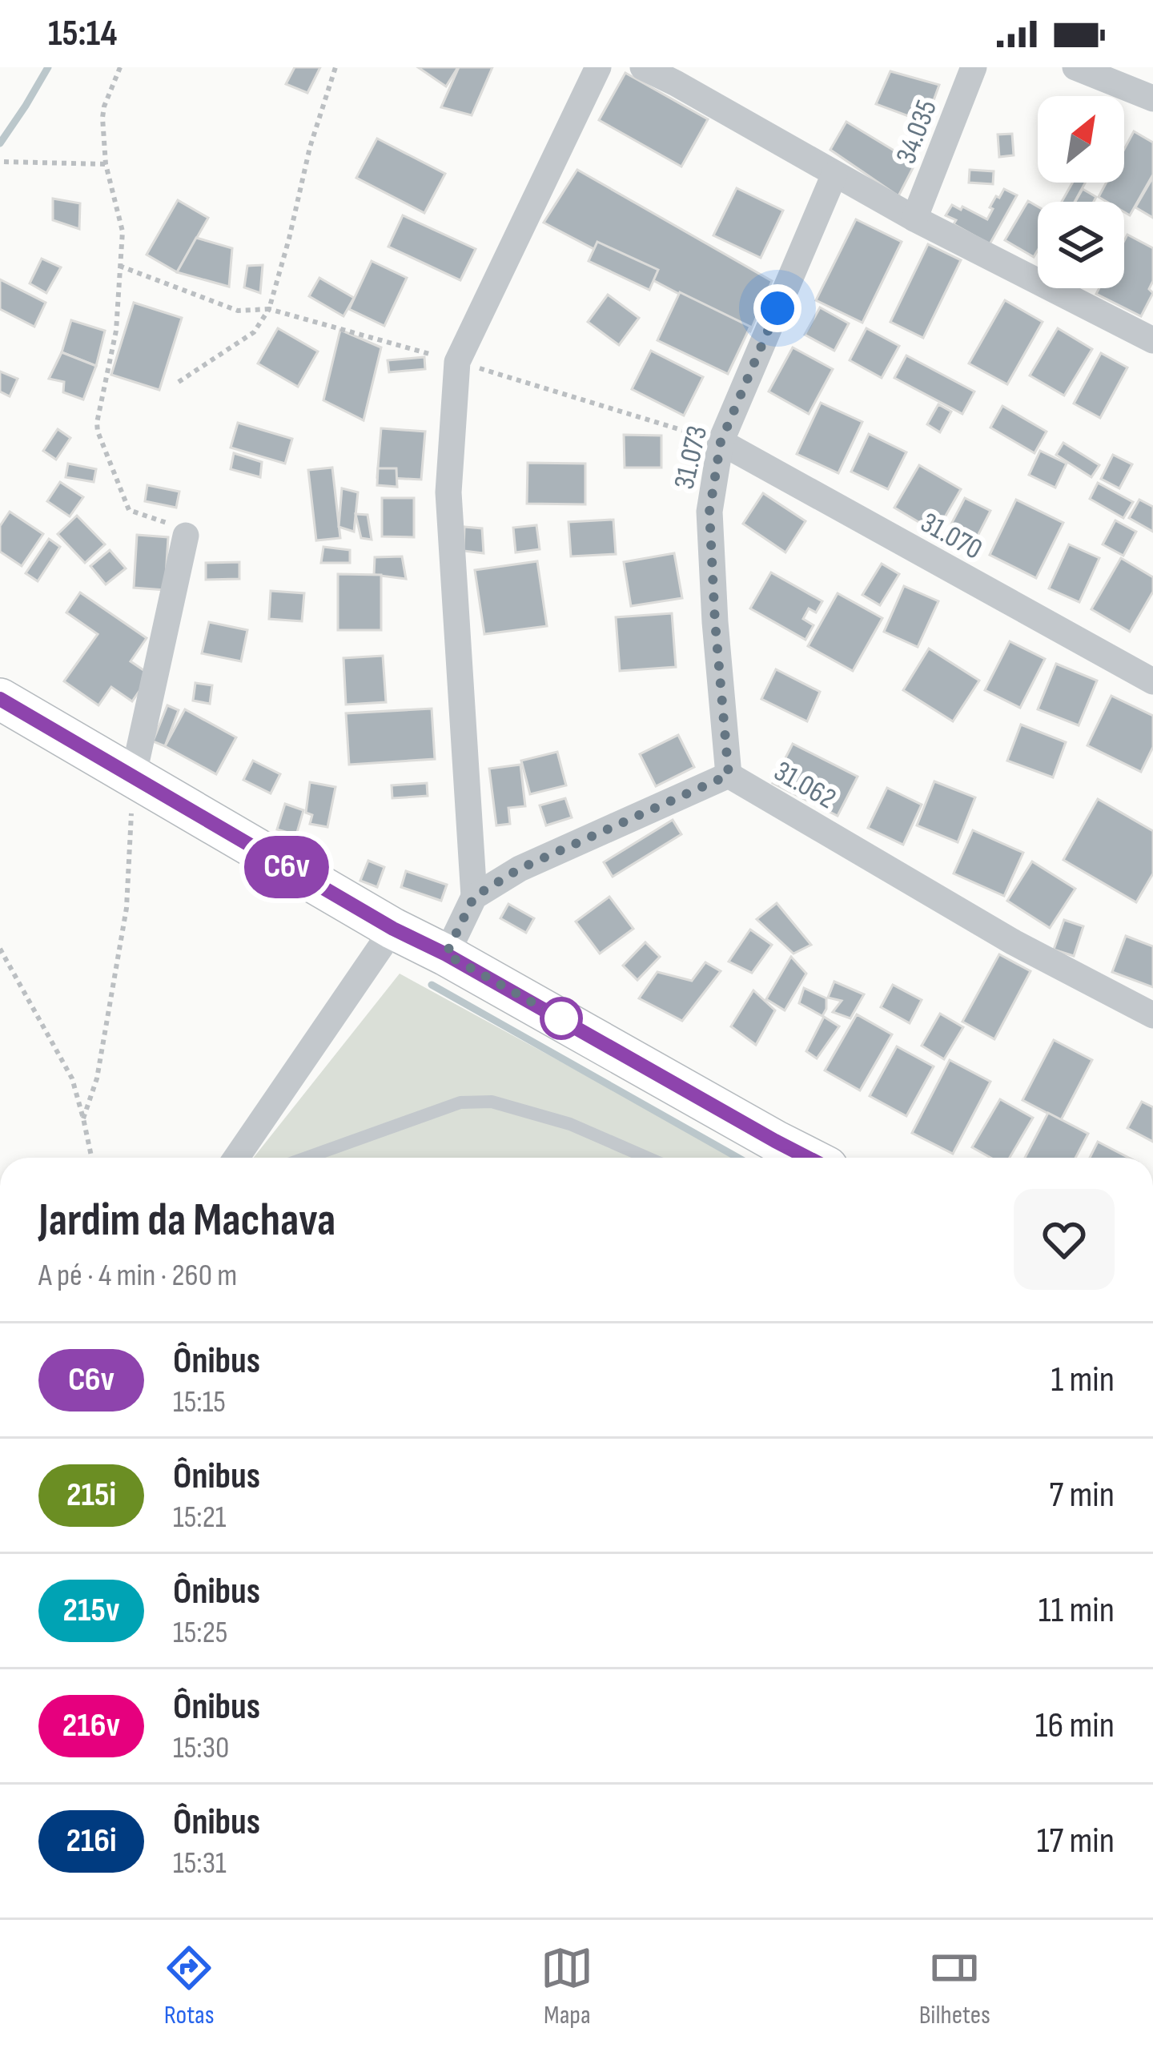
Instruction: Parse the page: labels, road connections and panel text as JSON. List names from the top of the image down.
{
  "streets": {
    "street": [
      "34.035",
      "31.073",
      "31.070",
      "31.062"
    ]
  },
  "crossings": [
    ["31.073", "31.070"],
    ["31.073", "31.062"]
  ],
  "lines": ["bus line C6v"],
  "north": "top right",
  "page": {
    "status": "15:14",
    "on_map": "C6v",
    "heading": ["Jardim da Machava", "A pé · 4 min · 260 m"],
    "list": [
      {
        "mark": "C6v",
        "name": "Ônibus",
        "note": "15:15",
        "value": "1 min"
      },
      {
        "mark": "215i",
        "name": "Ônibus",
        "note": "15:21",
        "value": "7 min"
      },
      {
        "mark": "215v",
        "name": "Ônibus",
        "note": "15:25",
        "value": "11 min"
      },
      {
        "mark": "216v",
        "name": "Ônibus",
        "note": "15:30",
        "value": "16 min"
      },
      {
        "mark": "216i",
        "name": "Ônibus",
        "note": "15:31",
        "value": "17 min"
      }
    ],
    "tabs": ["Rotas", "Mapa", "Bilhetes"]
  }
}
